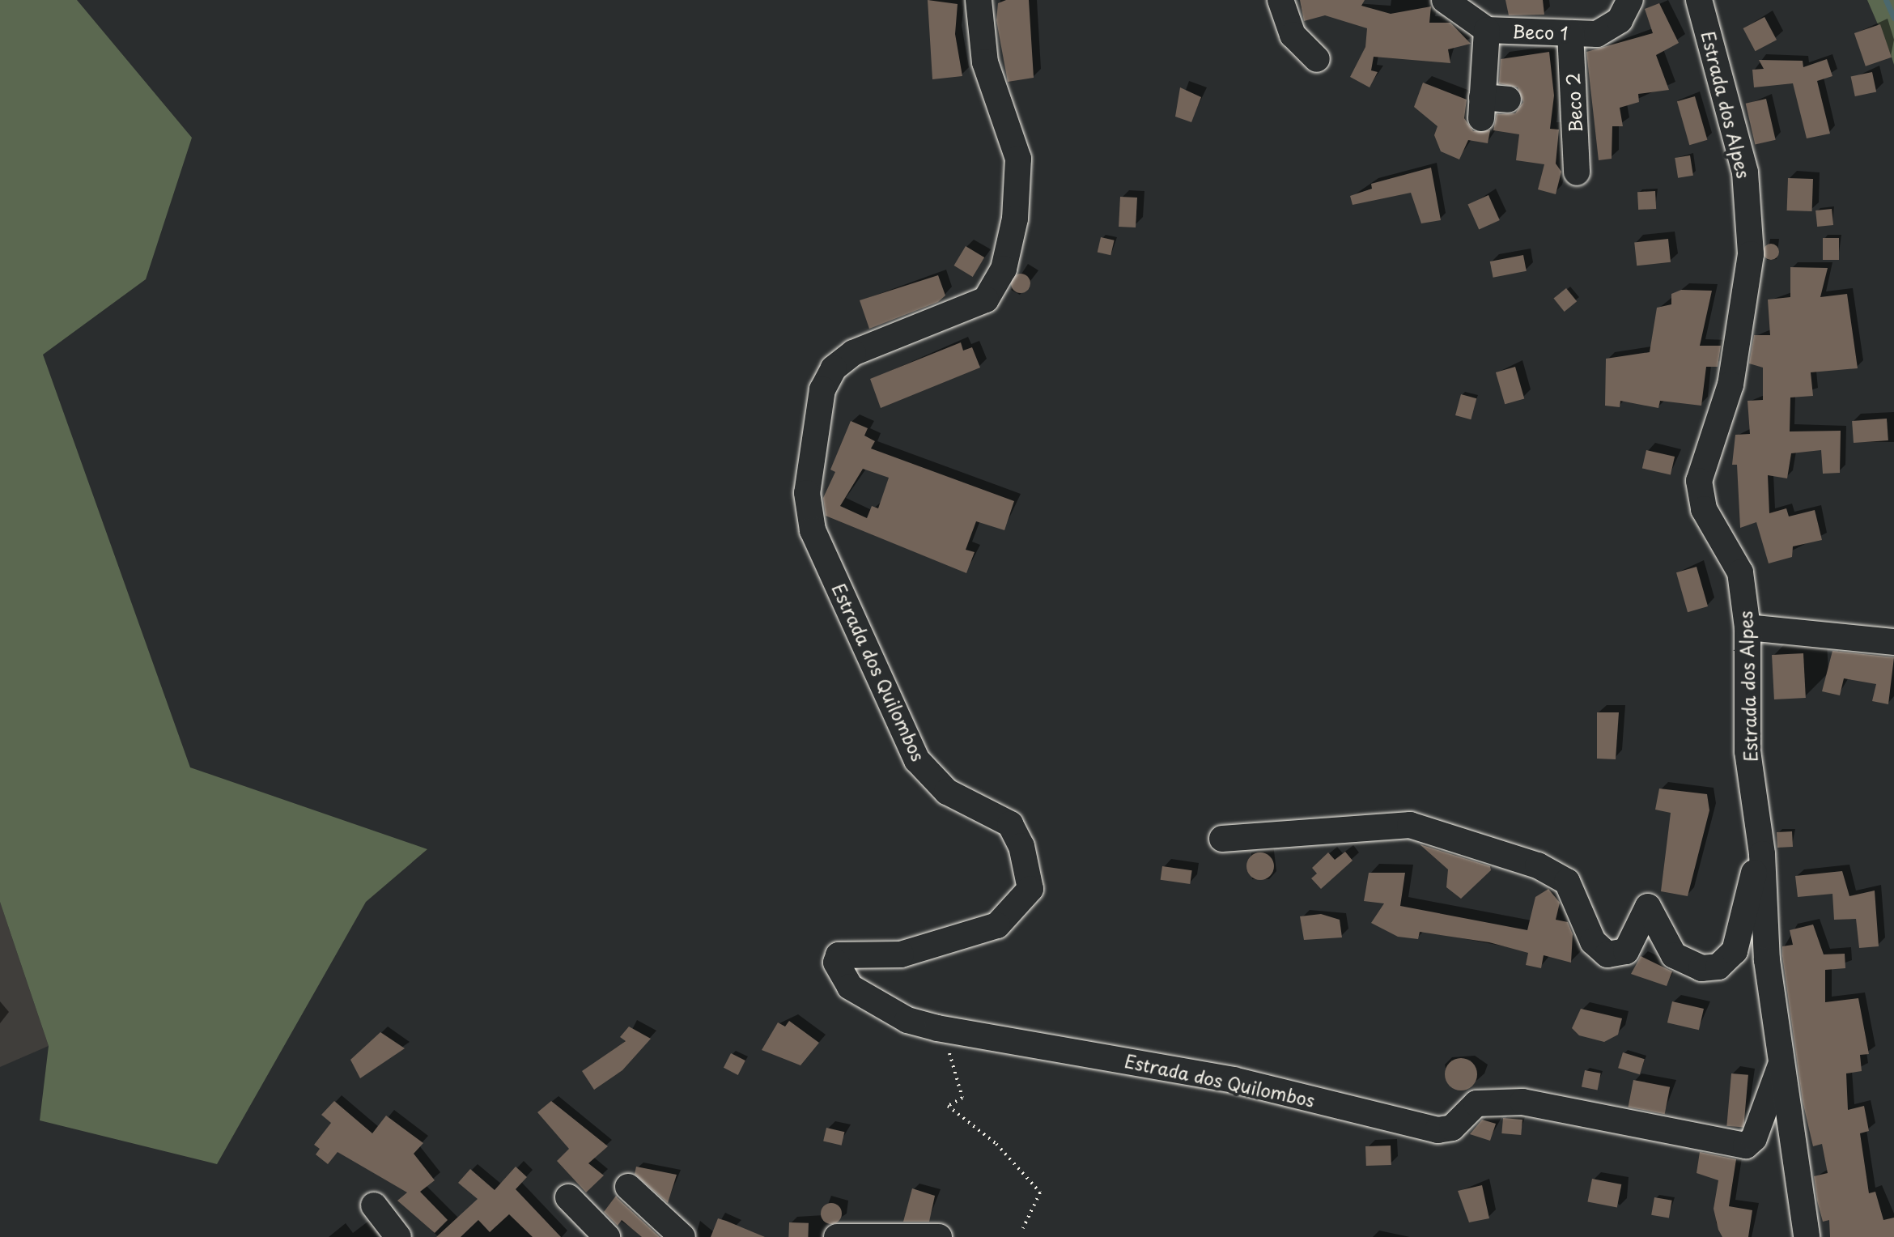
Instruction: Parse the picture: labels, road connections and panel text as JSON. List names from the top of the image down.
{
  "streets": {
    "street": [
      "Beco 1",
      "Beco 2",
      "Estrada dos Alpes",
      "Estrada dos Quilombos"
    ]
  },
  "crossings": [
    ["Beco 1", "Beco 2"],
    ["Estrada dos Alpes", "Estrada dos Quilombos"]
  ]
}
